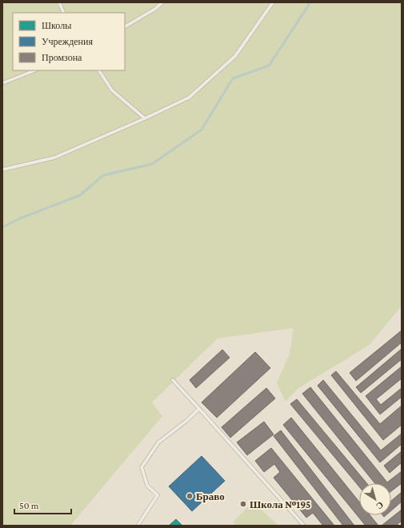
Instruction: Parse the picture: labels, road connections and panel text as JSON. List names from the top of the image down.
{
  "places": ["Браво", "Школа №195"],
  "legend": ["Школы", "Учреждения", "Промзона"],
  "scale_bar": "50 m",
  "north": "bottom right"
}
